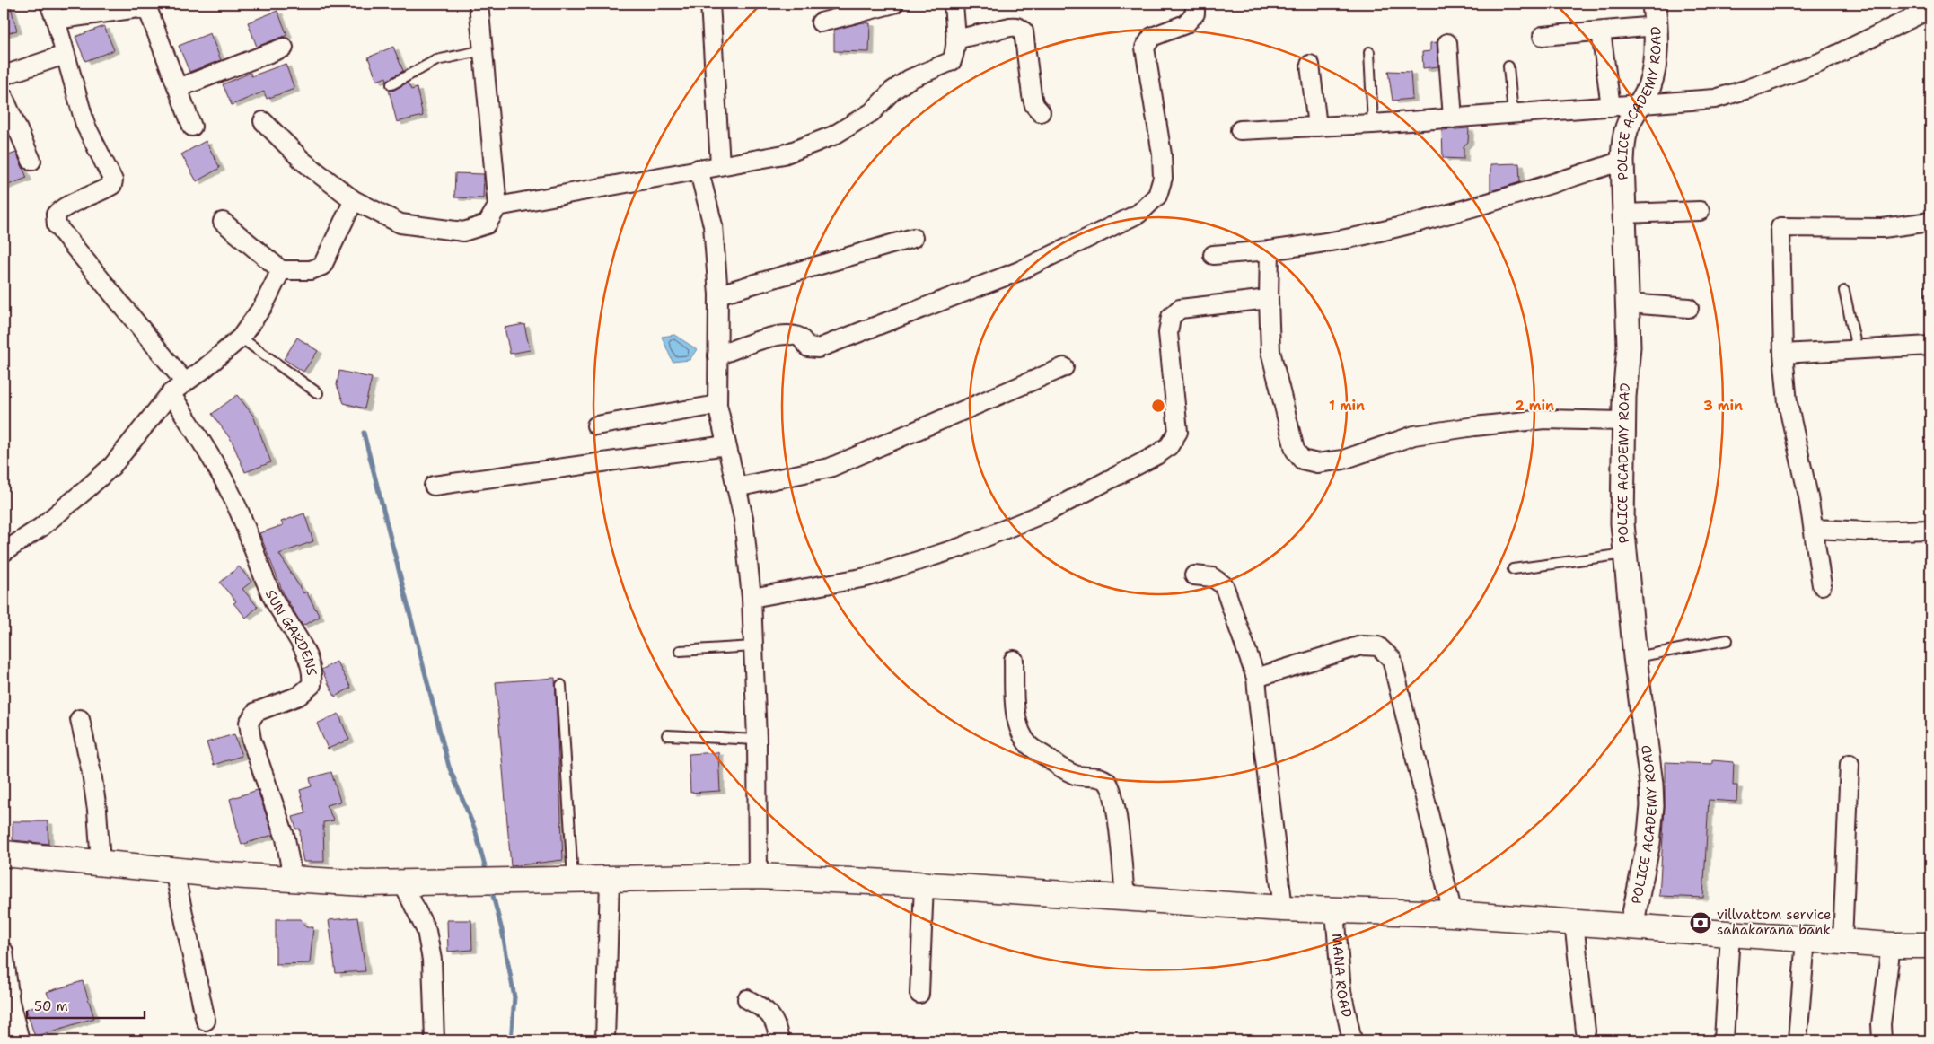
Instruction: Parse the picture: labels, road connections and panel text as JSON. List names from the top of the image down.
{
  "streets": {
    "street": ["POLICE ACADEMY ROAD", "SUN GARDENS", "MANA ROAD"]
  },
  "places": {
    "bank": ["villvattom service sahakarana bank"]
  },
  "scale_bar": "50 m",
  "rings": ["1 min", "2 min", "3 min"]
}
